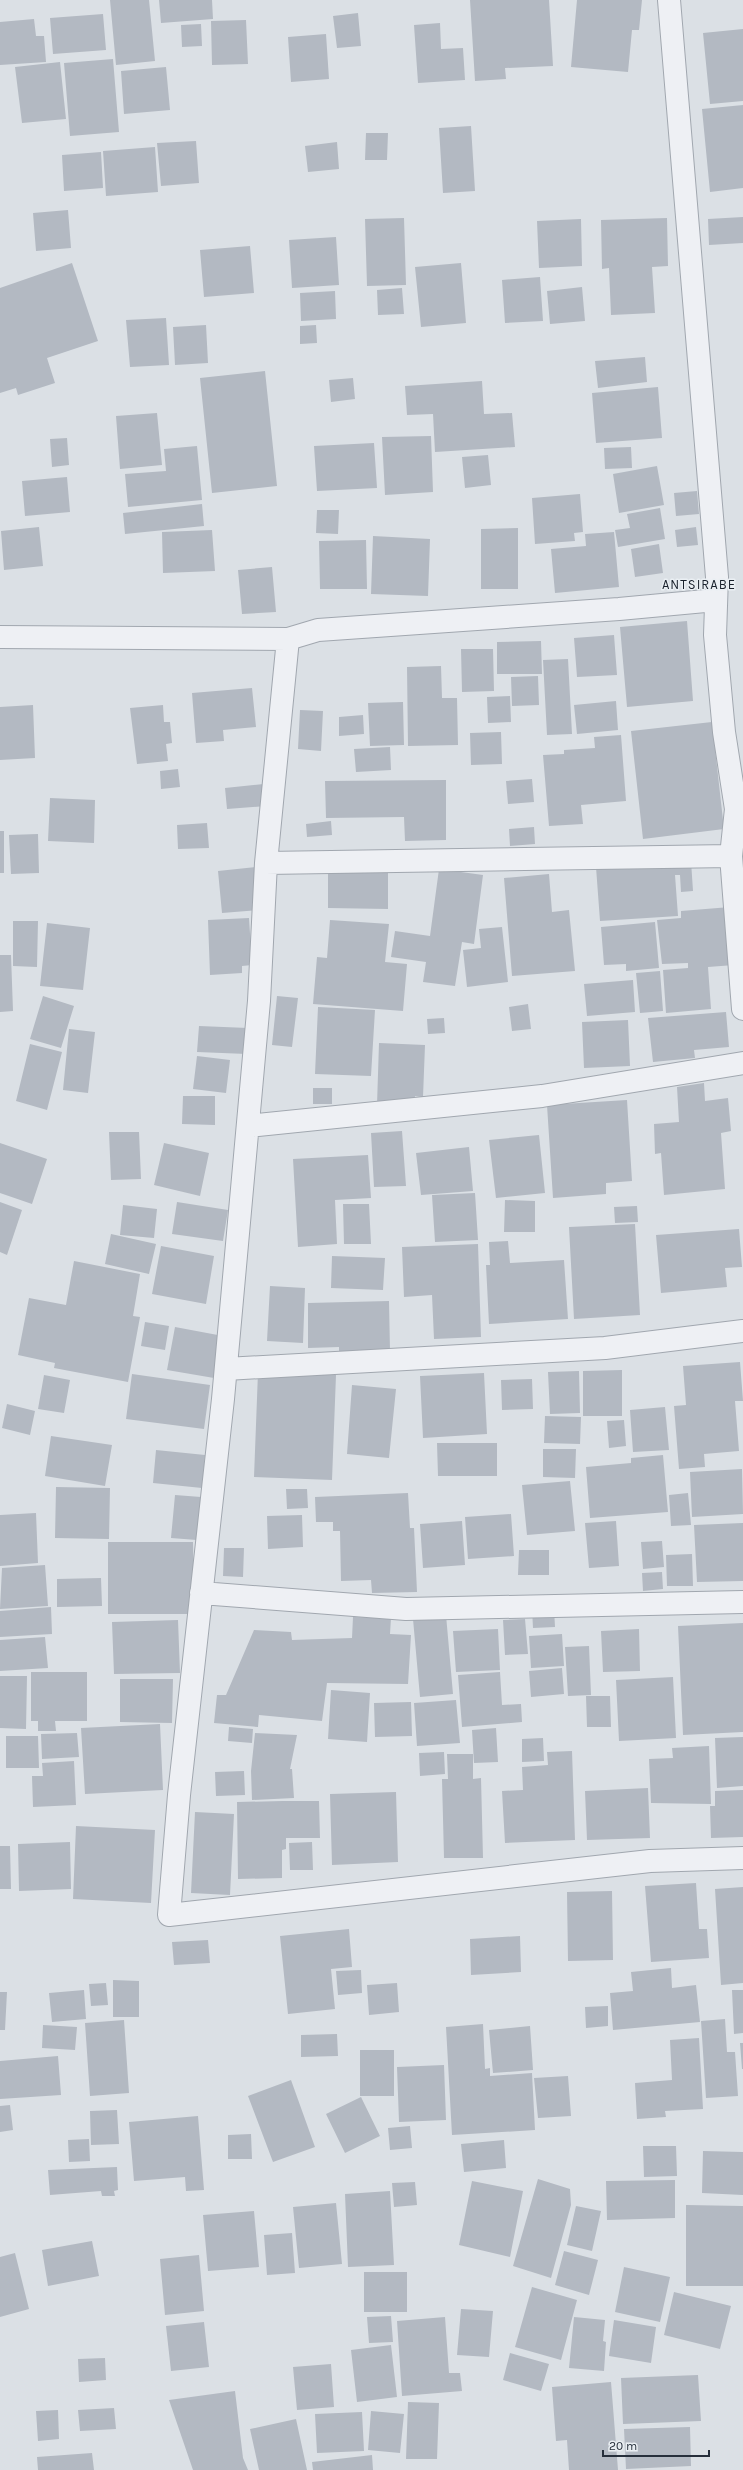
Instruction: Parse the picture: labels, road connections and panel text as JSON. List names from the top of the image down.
{
  "districts": ["ANTSIRABE"],
  "scale_bar": "20 m"
}
